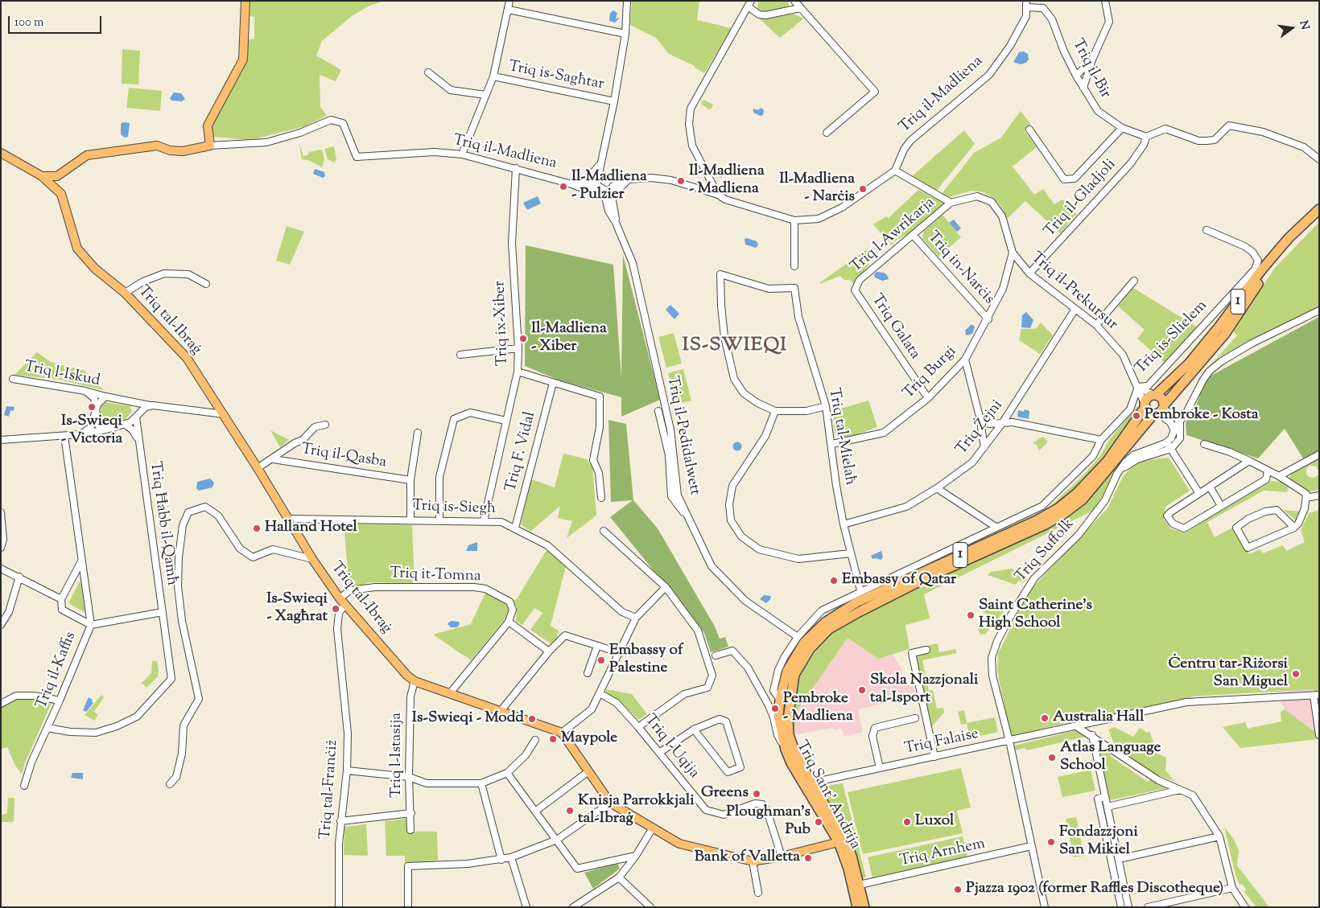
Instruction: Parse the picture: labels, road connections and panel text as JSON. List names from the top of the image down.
{
  "streets": {
    "highway": ["1", "Triq Sant' Andrija"],
    "main road": ["Triq il-Madliena", "Triq tal-Ibraġ"],
    "street": [
      "Triq il-Bir",
      "Triq is-Sagħtar",
      "Triq il-Gladjoli",
      "Triq l-Awrikarja",
      "Triq in-Narċis",
      "Triq il-Prekursur",
      "Triq ix-Xiber",
      "Triq Galata",
      "Triq is-Slielem",
      "Triq Burgi",
      "Triq l-Iskud",
      "Triq Żejni",
      "Triq il-Pedidalwett",
      "Triq tal-Mielaħ",
      "Triq F. Vidal",
      "Triq il-Qasba",
      "Triq is-Siegħ",
      "Triq Ħabb il-Qamħ",
      "Triq Suffolk",
      "Triq it-Tomna",
      "Triq il-Kaffis",
      "Triq Falaise",
      "Triq l-Uqija",
      "Triq l-Istasija",
      "Triq tal-Franċiż",
      "Triq Arnhem"
    ]
  },
  "crossings": [
    ["Triq il-Bir", "Triq il-Madliena"],
    ["Triq il-Bir", "Triq il-Gladjoli"],
    ["Triq il-Madliena", "Triq ix-Xiber"],
    ["Triq il-Madliena", "Triq il-Pedidalwett"],
    ["Triq il-Gladjoli", "Triq il-Prekursur"],
    ["Triq l-Awrikarja", "Triq in-Narċis"],
    ["Triq l-Awrikarja", "Triq il-Prekursur"],
    ["Triq l-Awrikarja", "Triq Galata"],
    ["Triq in-Narċis", "Triq Burgi"],
    ["Triq il-Prekursur", "Triq is-Slielem"],
    ["Triq il-Prekursur", "Triq Burgi"],
    ["Triq il-Prekursur", "Triq Żejni"],
    ["Triq il-Prekursur", "Triq Sant' Andrija"],
    ["Triq tal-Ibraġ", "Triq l-Iskud"],
    ["Triq tal-Ibraġ", "Triq is-Siegħ"],
    ["Triq tal-Ibraġ", "Triq it-Tomna"],
    ["Triq tal-Ibraġ", "Triq l-Istasija"],
    ["Triq tal-Ibraġ", "Triq tal-Franċiż"],
    ["Triq ix-Xiber", "Triq is-Siegħ"],
    ["Triq Galata", "Triq Burgi"],
    ["Triq is-Slielem", "Triq il-Pedidalwett"],
    ["Triq is-Slielem", "Triq tal-Mielaħ"],
    ["Triq Burgi", "Triq tal-Mielaħ"],
    ["Triq l-Iskud", "Triq Ħabb il-Qamħ"],
    ["Triq Żejni", "Triq tal-Mielaħ"],
    ["Triq F. Vidal", "Triq is-Siegħ"],
    ["Triq Ħabb il-Qamħ", "Triq il-Kaffis"],
    ["Triq Suffolk", "Triq Falaise"],
    ["Triq Suffolk", "Triq Arnhem"],
    ["Triq it-Tomna", "Triq tal-Franċiż"],
    ["Triq Falaise", "Triq Sant' Andrija"],
    ["Triq Sant' Andrija", "Triq Arnhem"]
  ],
  "districts": ["IS-SWIEQI"],
  "places": [
    "Il-Madliena - Madliena",
    "Il-Madliena - Pulzier",
    "Il-Madliena - Narċis",
    "Il-Madliena - Xiber",
    "Is-Swieqi - Victoria",
    "Pembroke - Kosta",
    "Halland Hotel",
    "Embassy of Qatar",
    "Is-Swieqi - Xagħrat",
    "Saint Catherine's High School",
    "Embassy of Palestine",
    "Ċentru tar-Riżorsi San Miguel",
    "Skola Nazzjonali tal-Isport",
    "Pembroke - Madliena",
    "Australia Hall",
    "Is-Swieqi - Modd",
    "Maypole",
    "Atlas Language School",
    "Greens",
    "Knisja Parrokkjali tal-Ibraġ",
    "Ploughman's Pub",
    "Luxol",
    "Fondazzjoni San Mikiel",
    "Bank of Valletta",
    "Pjazza 1902 (former Raffles Discotheque)"
  ],
  "scale_bar": "100 m",
  "north": "right"
}
